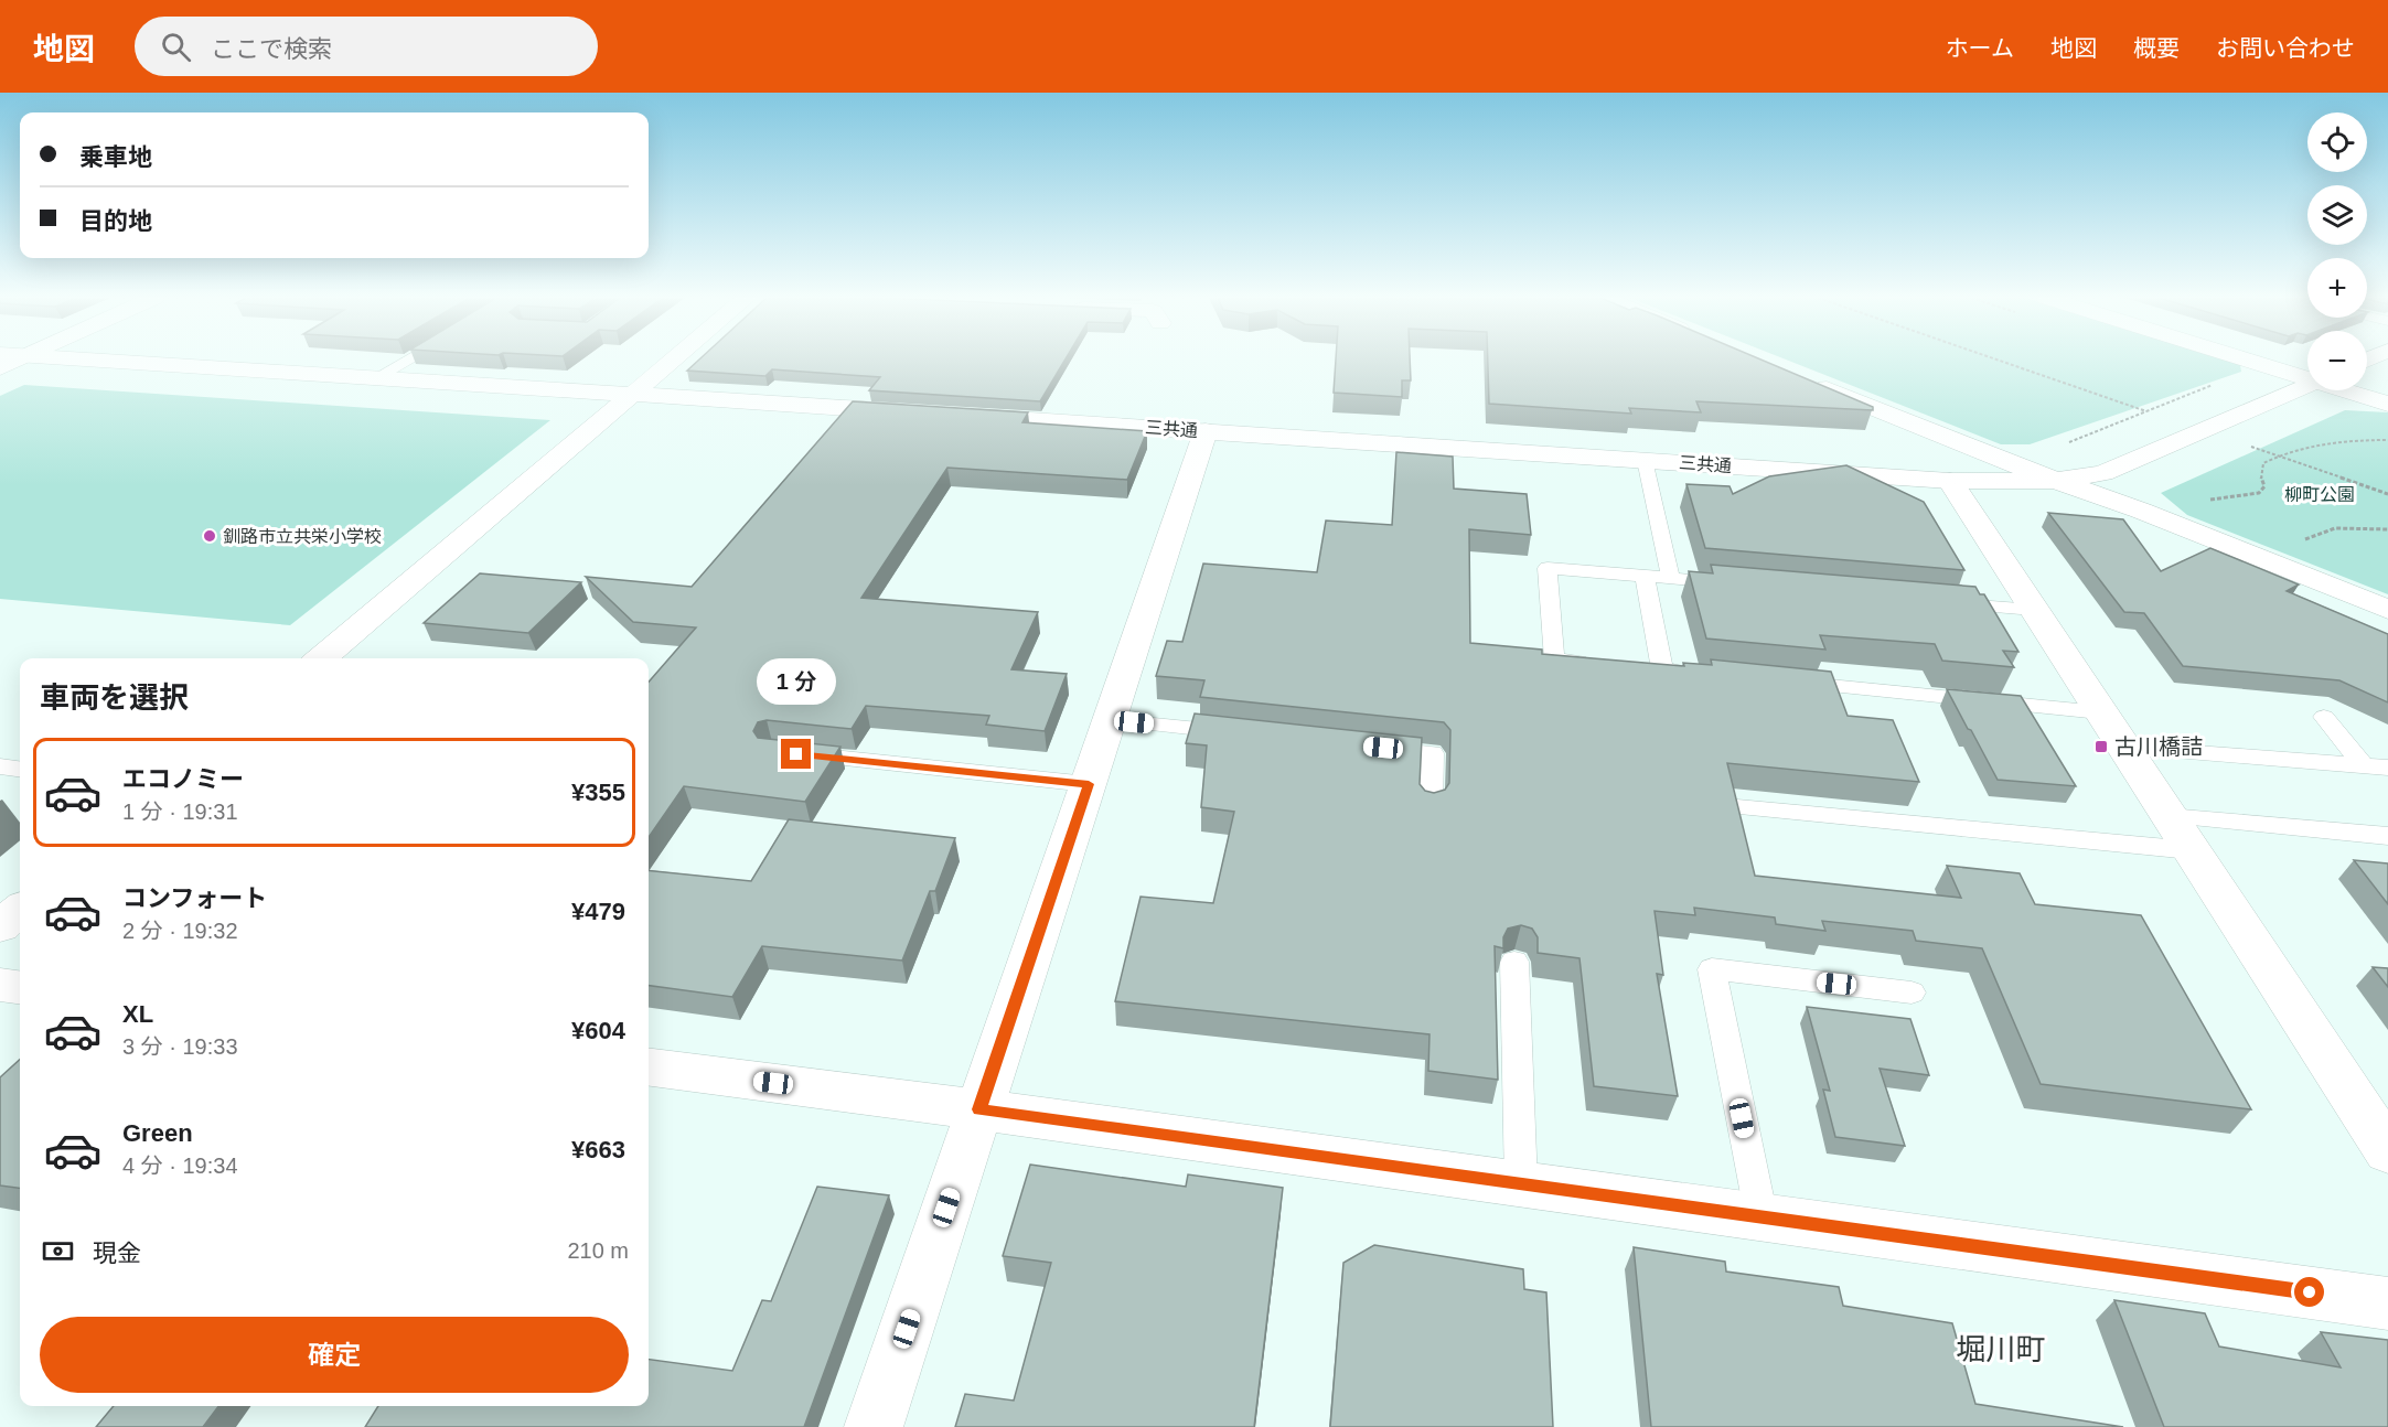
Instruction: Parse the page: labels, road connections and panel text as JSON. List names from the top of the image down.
{
  "streets": {
    "street": ["三共通"]
  },
  "districts": ["堀川町"],
  "parks": ["柳町公園"],
  "places": {
    "other": ["釧路市立共栄小学校"],
    "transit": ["古川橋詰"]
  },
  "page": {
    "header": "地図",
    "search": "ここで検索",
    "nav": [
      "ホーム",
      "地図",
      "概要",
      "お問い合わせ"
    ],
    "map_buttons": ["+", "−"],
    "banner": ["乗車地", "目的地"],
    "bubble": "1 分",
    "heading": "車両を選択",
    "list": [
      {
        "name": "エコノミー",
        "note": "1 分 · 19:31",
        "value": "¥355"
      },
      {
        "name": "コンフォート",
        "note": "2 分 · 19:32",
        "value": "¥479"
      },
      {
        "name": "XL",
        "note": "3 分 · 19:33",
        "value": "¥604"
      },
      {
        "name": "Green",
        "note": "4 分 · 19:34",
        "value": "¥663"
      }
    ],
    "pay": ["現金", "210 m"],
    "buttons": "確定"
  }
}
